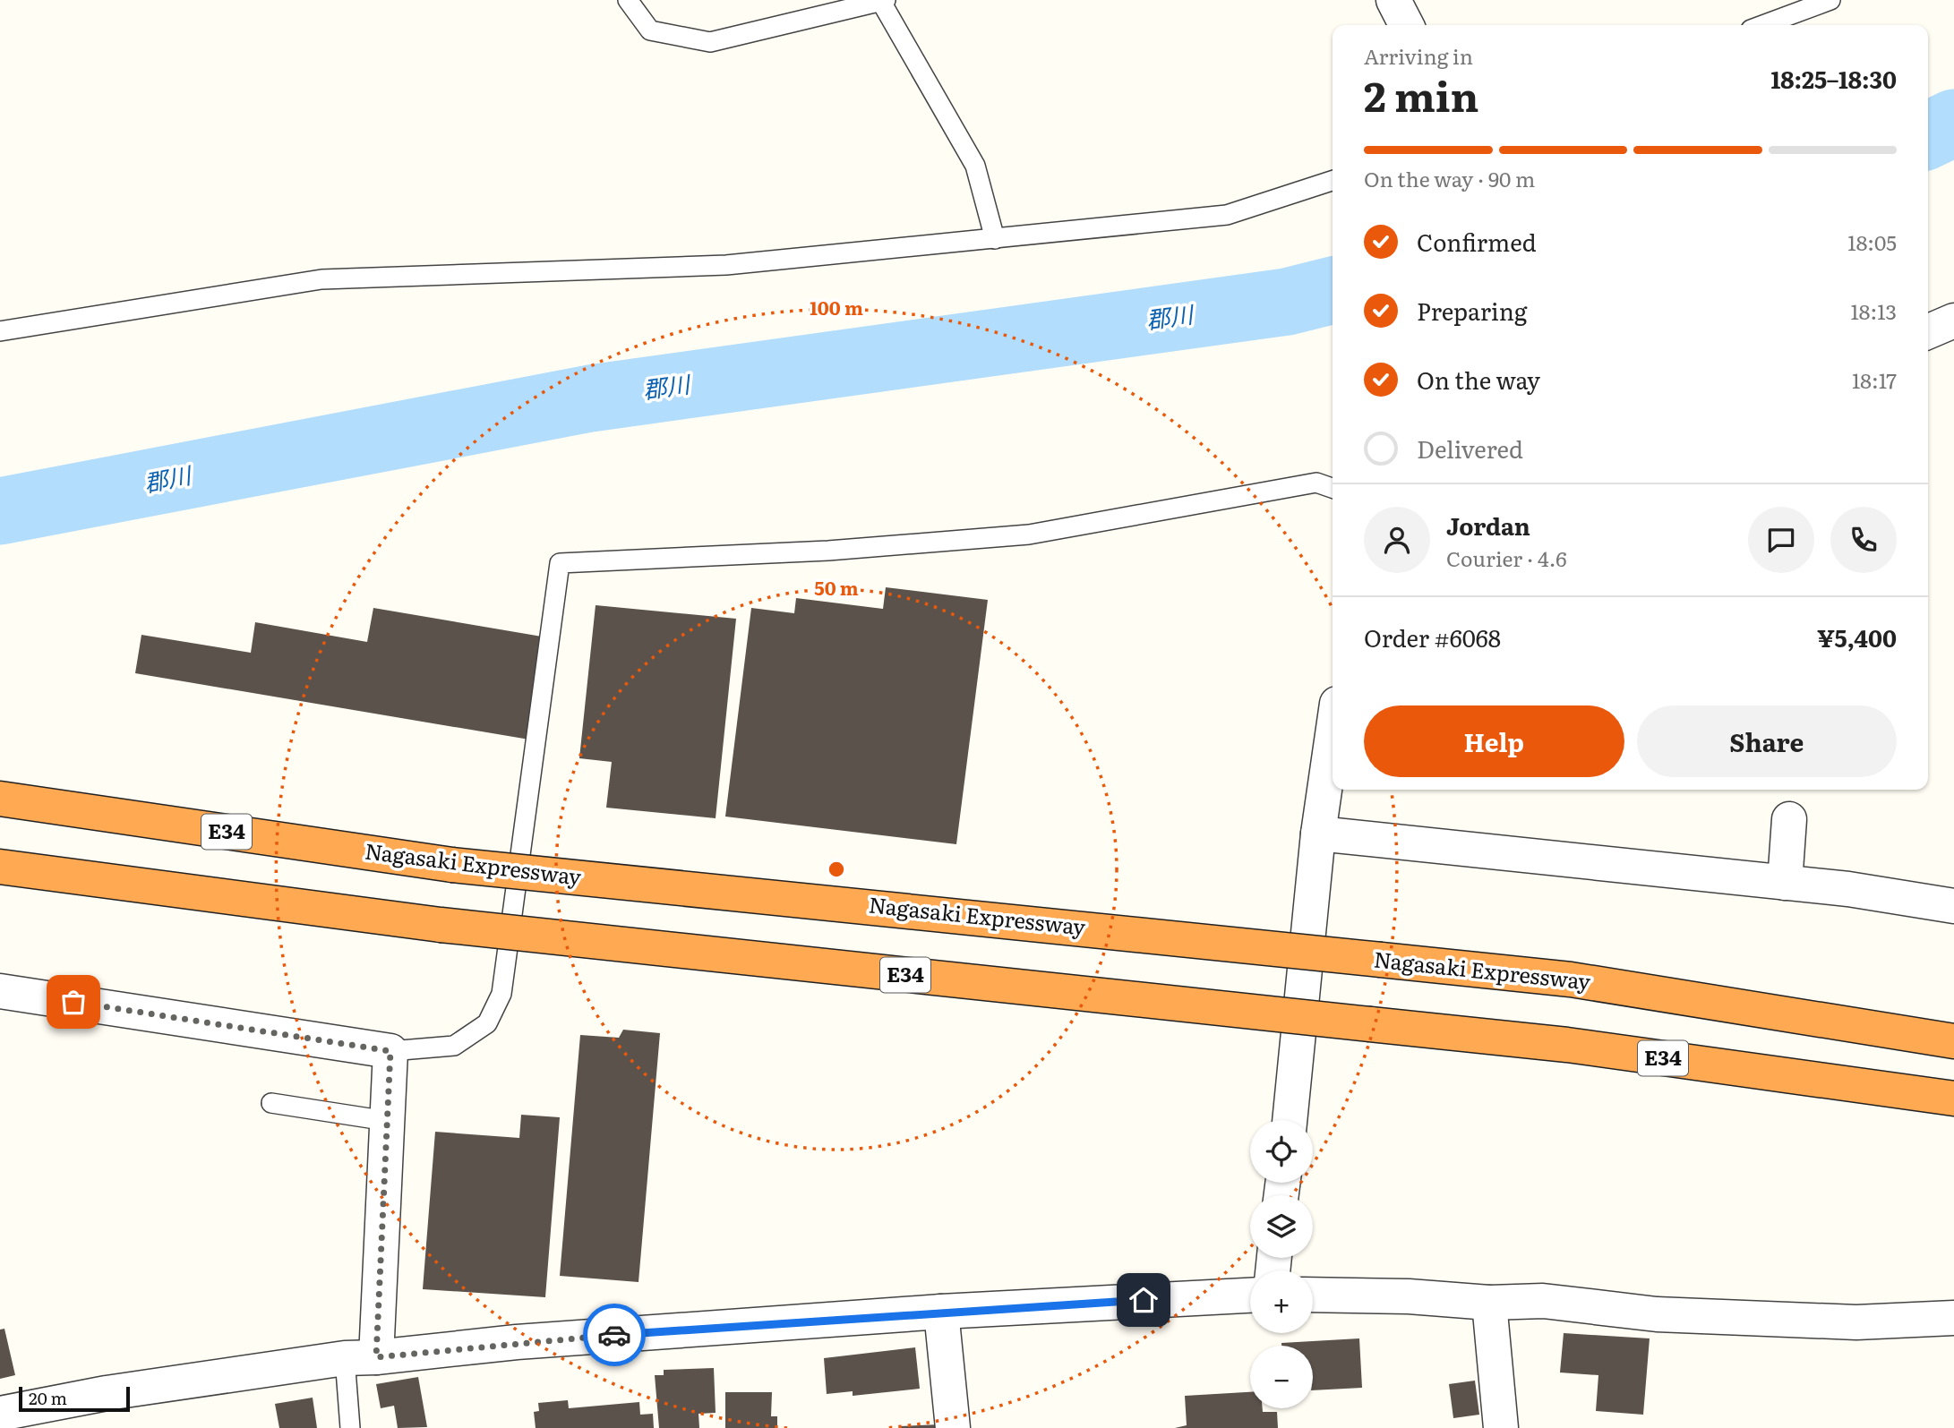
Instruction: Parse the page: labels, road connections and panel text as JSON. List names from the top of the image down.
{
  "streets": {
    "highway": ["E34", "Nagasaki Expressway"]
  },
  "water": ["郡川"],
  "scale_bar": "20 m",
  "page": {
    "heading": ["2 min", "Arriving in", "18:25–18:30"],
    "panel": [
      "Jordan",
      "Courier · 4.6",
      "Order #6068",
      "¥5,400"
    ],
    "bar": "On the way · 90 m",
    "list": [
      ["Confirmed", "18:05"],
      ["Preparing", "18:13"],
      ["On the way", "18:17"],
      "Delivered"
    ],
    "buttons": ["Help", "Share"],
    "map_buttons": ["+", "−"],
    "scale": "20 m"
  },
  "rings": ["100 m", "50 m"]
}
